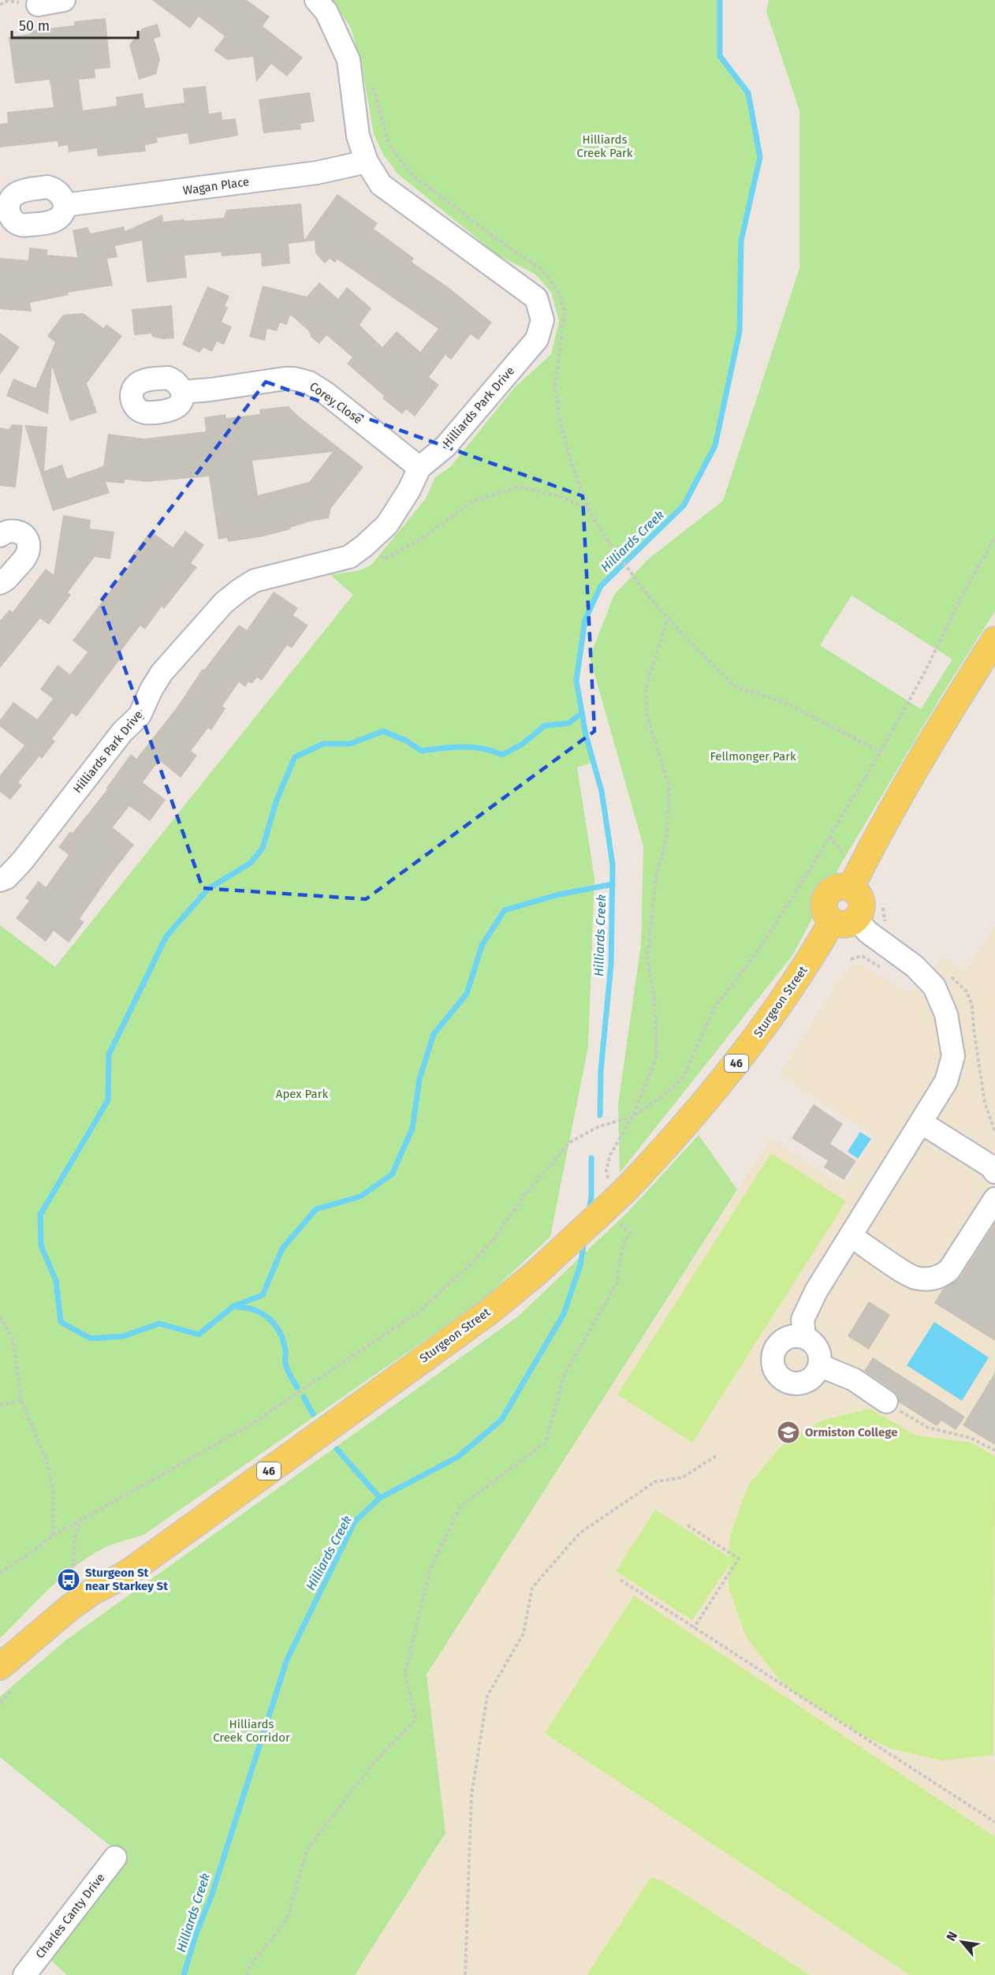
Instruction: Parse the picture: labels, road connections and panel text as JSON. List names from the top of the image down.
{
  "streets": {
    "main road": ["Sturgeon Street", "46"],
    "street": [
      "Wagan Place",
      "Corey Close",
      "Hilliards Park Drive",
      "Charles Canty Drive"
    ]
  },
  "crossings": [
    ["Wagan Place", "Hilliards Park Drive"],
    ["Corey Close", "Hilliards Park Drive"],
    ["Sturgeon Street", "46"]
  ],
  "water": ["Hilliards Creek"],
  "parks": [
    "Hilliards Creek Park",
    "Fellmonger Park",
    "Apex Park",
    "Hilliards Creek Corridor"
  ],
  "places": {
    "school or university": ["Ormiston College"],
    "bus stop": ["Sturgeon St near Starkey St"]
  },
  "scale_bar": "50 m",
  "north": "top left"
}
